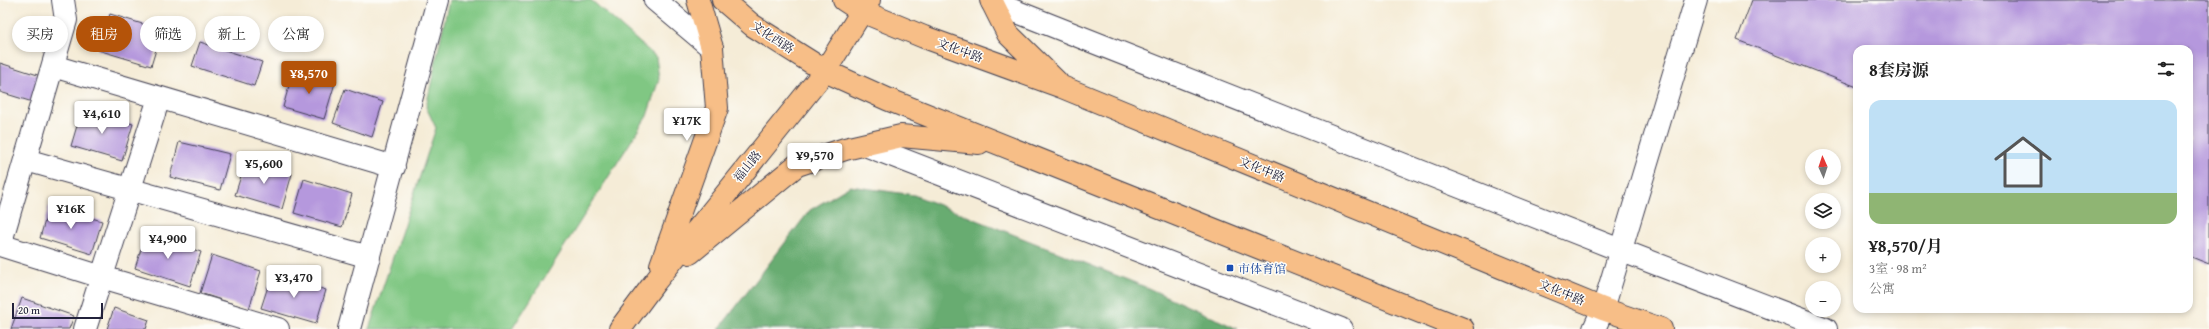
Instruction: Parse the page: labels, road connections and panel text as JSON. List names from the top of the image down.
{
  "streets": {
    "main road": ["文化西路", "文化中路", "福山路"]
  },
  "crossings": [
    ["文化西路", "福山路"],
    ["文化中路", "福山路"]
  ],
  "places": {
    "transit": ["市体育馆"]
  },
  "scale_bar": "20 m",
  "north": "top",
  "page": {
    "chip": [
      "买房",
      "租房",
      "筛选",
      "新上",
      "公寓"
    ],
    "heading": "8套房源",
    "price": [
      "¥8,570",
      "¥4,610",
      "¥17K",
      "¥9,570",
      "¥5,600",
      "¥16K",
      "¥4,900",
      "¥3,470"
    ],
    "list": [
      {
        "name": "¥8,570/月",
        "note": "3室 · 98 m² · 公寓"
      }
    ],
    "map_buttons": ["+", "−"],
    "scale": "20 m"
  }
}
